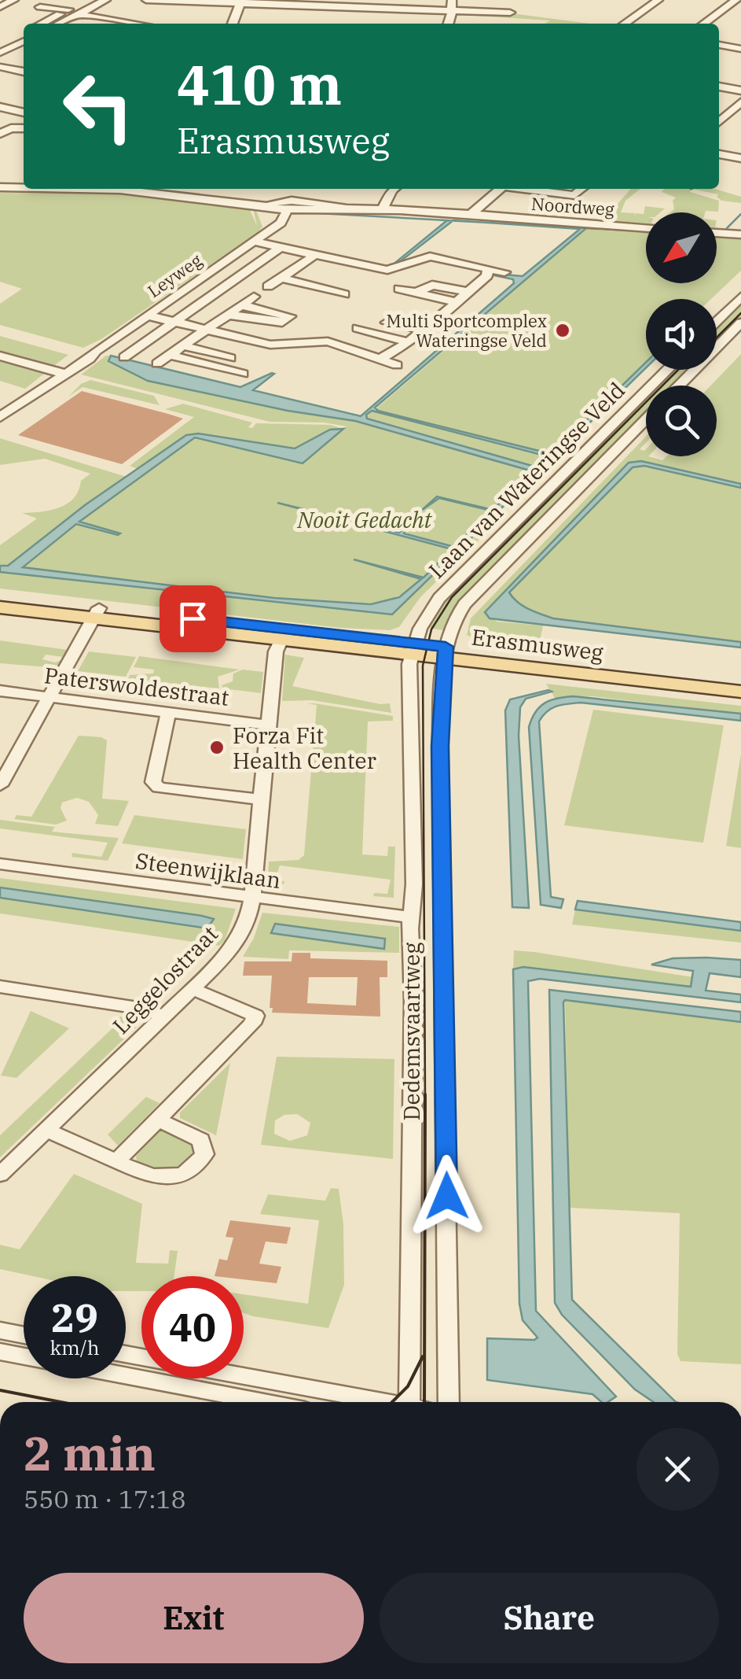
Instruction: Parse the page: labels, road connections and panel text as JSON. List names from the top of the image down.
{
  "streets": {
    "main road": ["Erasmusweg"],
    "street": [
      "Noordweg",
      "Leyweg",
      "Laan van Wateringse Veld",
      "Paterswoldestraat",
      "Steenwijklaan",
      "Leggelostraat",
      "Dedemsvaartweg"
    ]
  },
  "crossings": [
    ["Noordweg", "Leyweg"],
    ["Laan van Wateringse Veld", "Erasmusweg"],
    ["Laan van Wateringse Veld", "Dedemsvaartweg"],
    ["Erasmusweg", "Leggelostraat"],
    ["Erasmusweg", "Dedemsvaartweg"],
    ["Paterswoldestraat", "Leggelostraat"],
    ["Steenwijklaan", "Leggelostraat"],
    ["Steenwijklaan", "Dedemsvaartweg"]
  ],
  "parks": ["Nooit Gedacht"],
  "places": ["Multi Sportcomplex Wateringse Veld", "Forza Fit Health Center"],
  "north": "bottom left",
  "page": {
    "turn": ["410 m", "Erasmusweg"],
    "speed": "29 km/h",
    "limit": "40",
    "heading": ["2 min", "550 m · 17:18"],
    "buttons": ["Exit", "Share"]
  }
}
